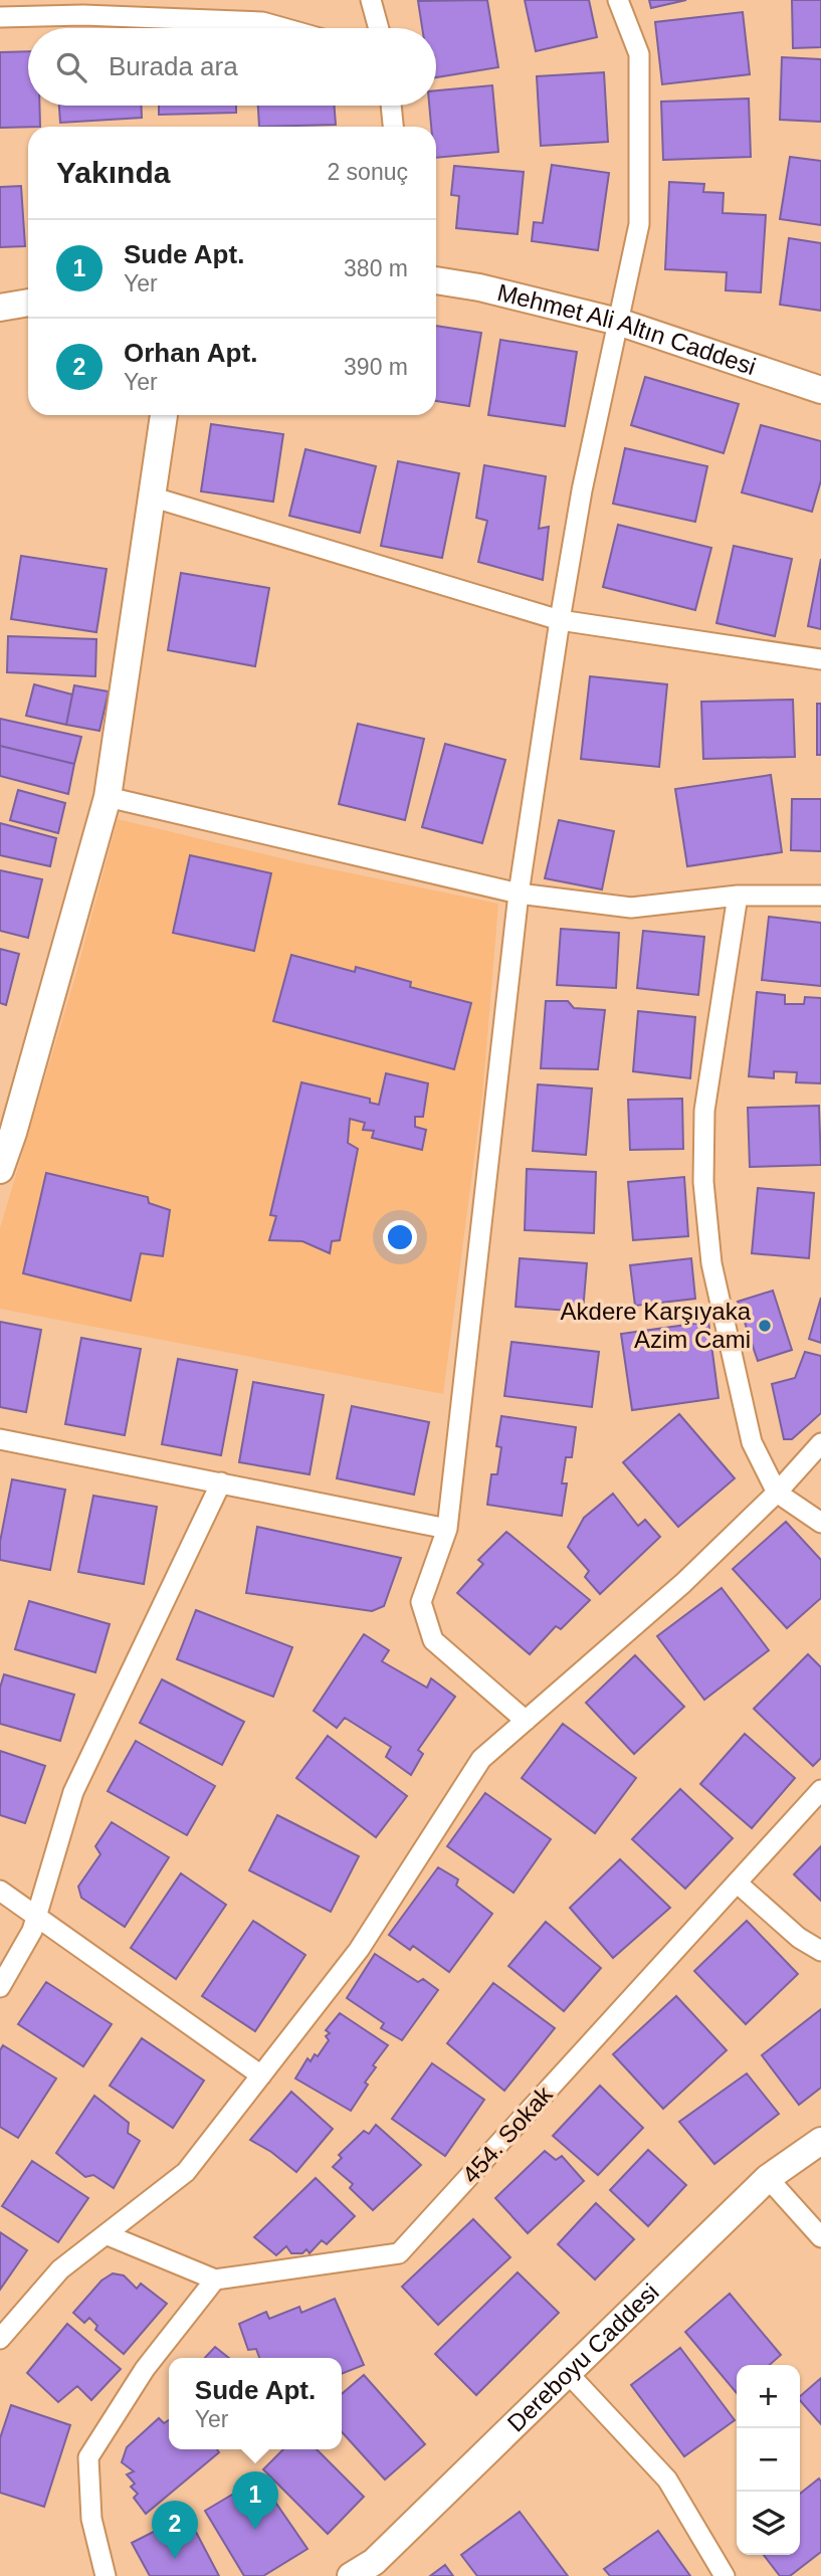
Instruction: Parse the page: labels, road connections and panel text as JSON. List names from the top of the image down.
{
  "streets": {
    "street": ["Mehmet Ali Altın Caddesi", "454. Sokak", "Dereboyu Caddesi"]
  },
  "places": ["Akdere Karşıyaka Azim Cami"],
  "page": {
    "search": "Burada ara",
    "heading": ["Yakında", "2 sonuç"],
    "list": [
      {
        "mark": "1",
        "name": "Sude Apt.",
        "note": "Yer",
        "value": "380 m"
      },
      {
        "mark": "2",
        "name": "Orhan Apt.",
        "note": "Yer",
        "value": "390 m"
      }
    ],
    "popup": ["Sude Apt.", "Yer"],
    "map_buttons": ["+", "−"],
    "pins": ["1", "2"]
  }
}
